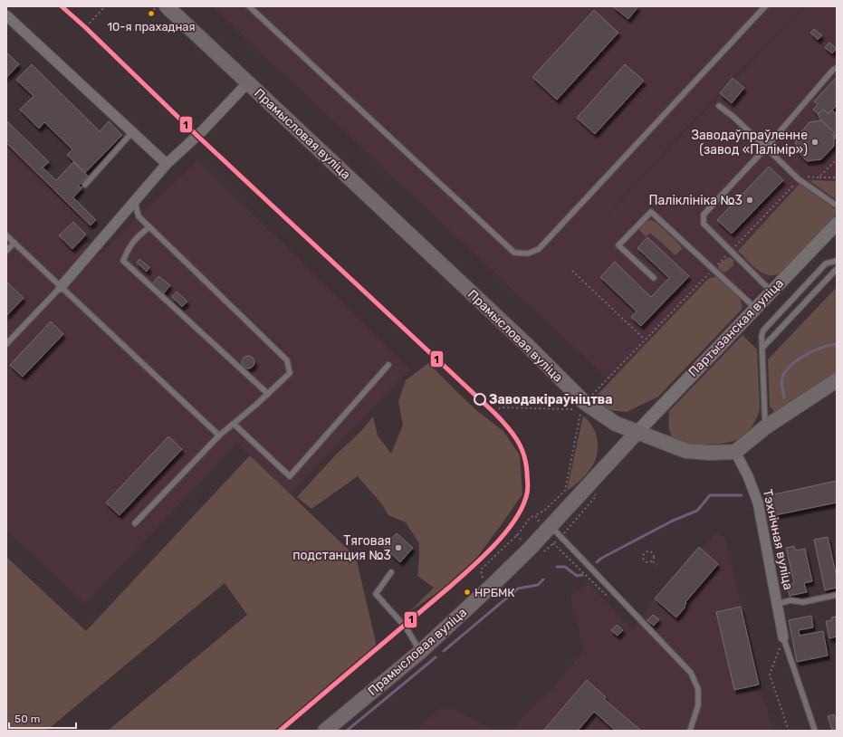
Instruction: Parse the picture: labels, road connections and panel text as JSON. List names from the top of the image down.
{
  "streets": {
    "main road": ["Прамысловая вуліца"],
    "street": ["Партызанская вуліца", "Тэхнічная вуліца"]
  },
  "crossings": [
    ["Прамысловая вуліца", "Партызанская вуліца"]
  ],
  "places": [
    "10-я прахадная",
    "Заводаўпраўленне (завод «Палімір»)",
    "Паліклініка №3",
    "Заводакіраўніцтва",
    "Тяговая подстанция №3",
    "НРБМК"
  ],
  "lines": ["transit line 1"],
  "scale_bar": "50 m"
}
